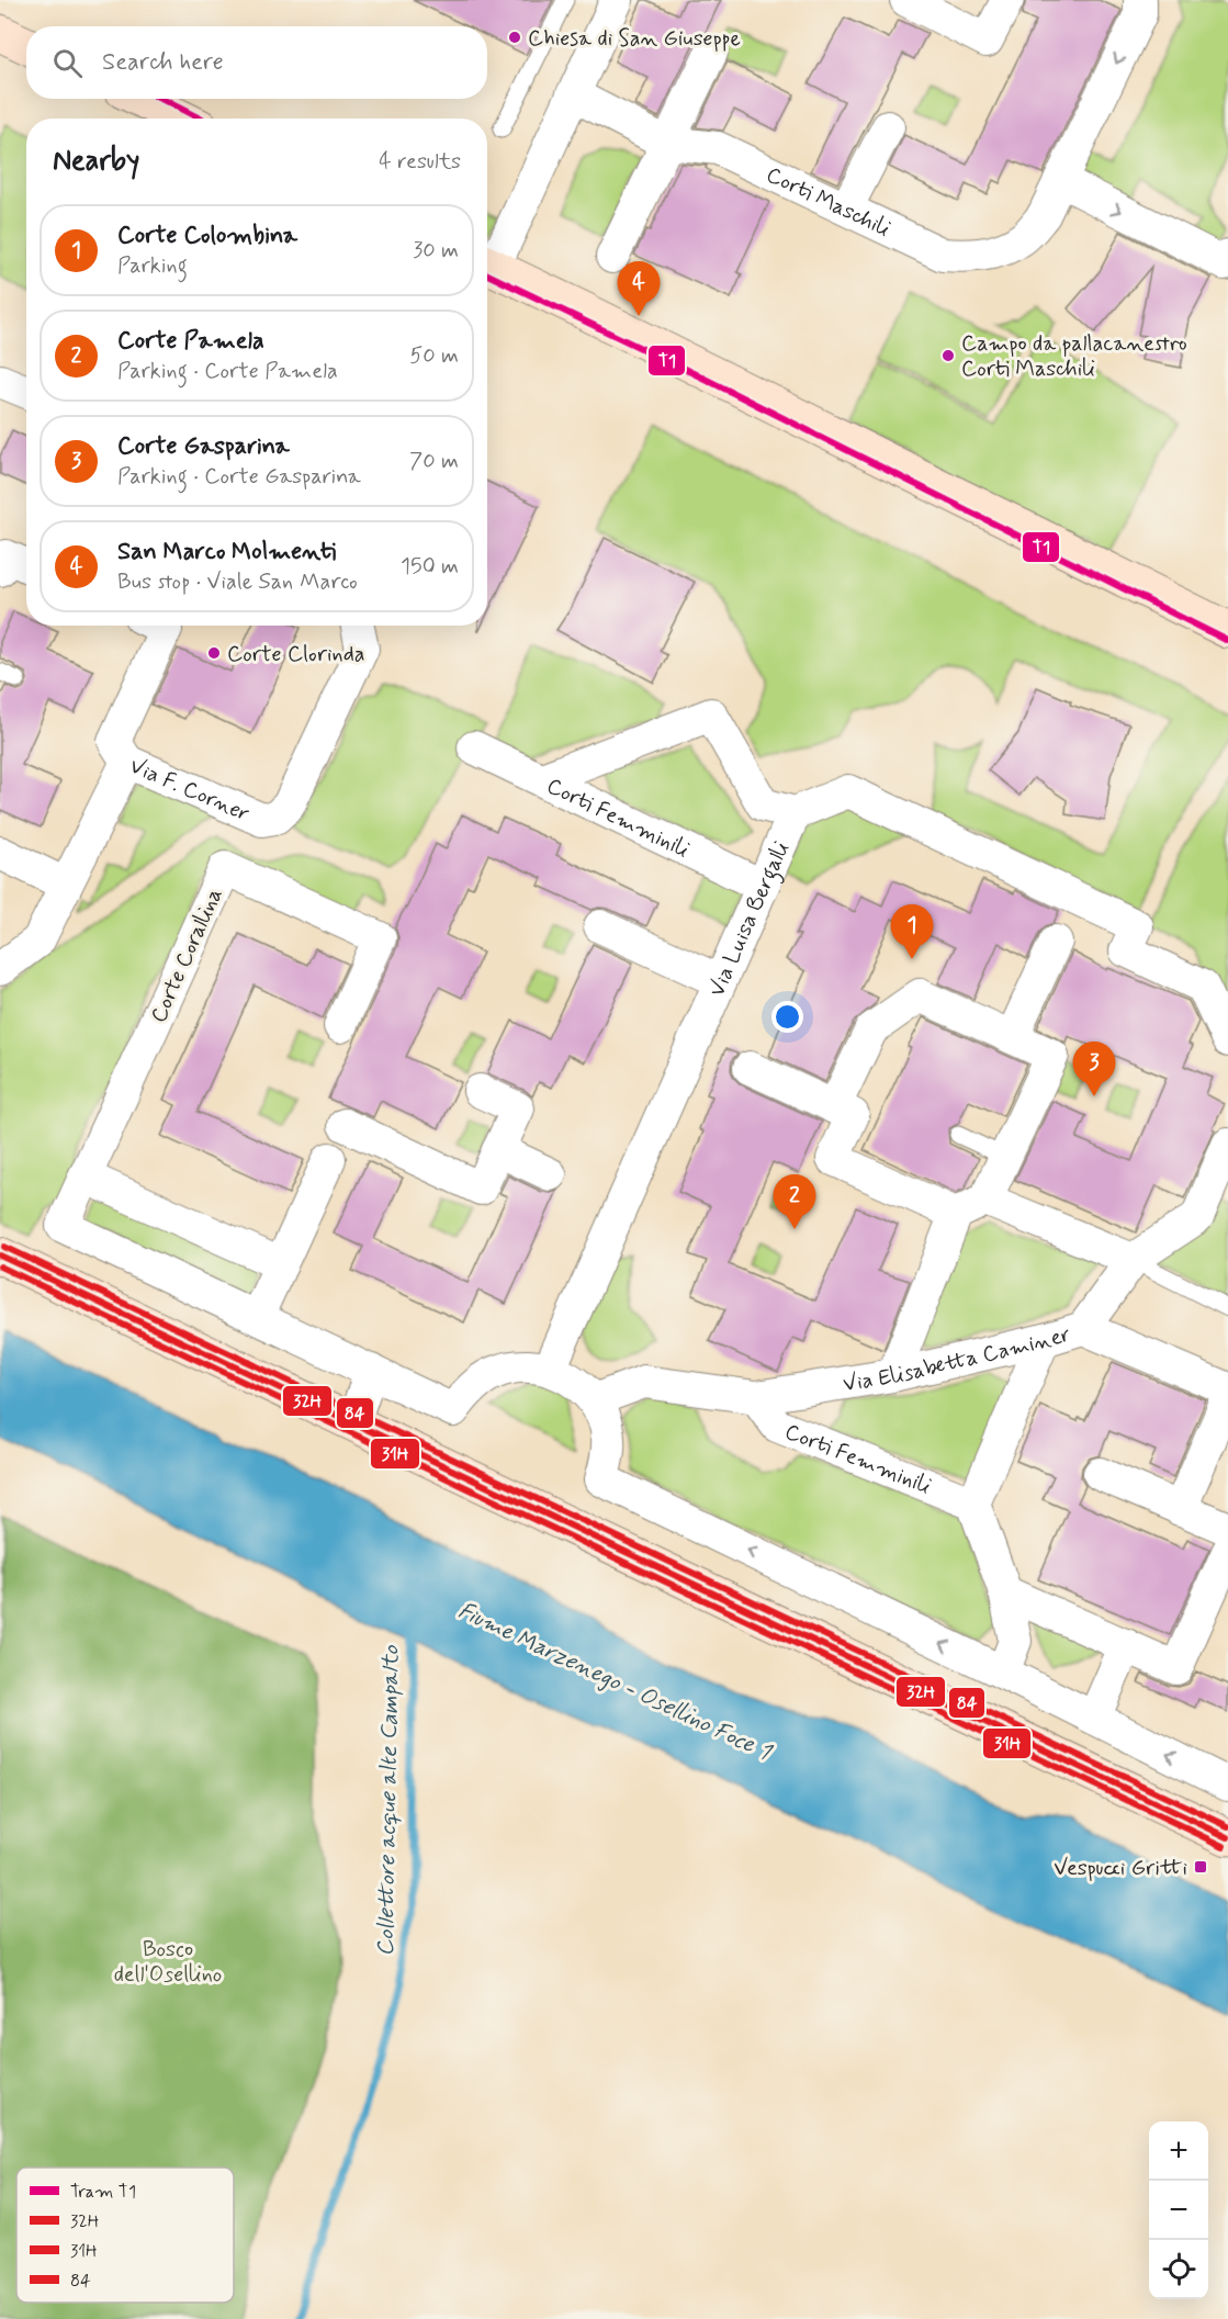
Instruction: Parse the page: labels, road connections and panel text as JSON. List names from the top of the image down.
{
  "streets": {
    "street": [
      "Corti Maschili",
      "Via F. Corner",
      "Corti Femminili",
      "Via Luisa Bergalli",
      "Corte Corallina",
      "Via Elisabetta Caminer"
    ]
  },
  "crossings": [
    ["Corti Femminili", "Via Luisa Bergalli"],
    ["Corti Femminili", "Via Elisabetta Caminer"]
  ],
  "water": ["Fiume Marzenego - Osellino Foce 1", "Collettore acque alte Campalto"],
  "parks": ["Bosco dell'Osellino"],
  "places": {
    "other": ["Chiesa di San Giuseppe", "Campo da pallacanestro Corti Maschili", "Corte Clorinda"],
    "transit": ["Vespucci Gritti"]
  },
  "lines": [
    "tram line T1",
    "transit line 84",
    "transit line 32H",
    "transit line 31H"
  ],
  "legend": [
    "Tram T1",
    "32H",
    "31H",
    "84"
  ],
  "page": {
    "search": "Search here",
    "heading": ["Nearby", "4 results"],
    "list": [
      {
        "mark": "1",
        "name": "Corte Colombina",
        "note": "Parking",
        "value": "30 m"
      },
      {
        "mark": "2",
        "name": "Corte Pamela",
        "note": "Parking · Corte Pamela",
        "value": "50 m"
      },
      {
        "mark": "3",
        "name": "Corte Gasparina",
        "note": "Parking · Corte Gasparina",
        "value": "70 m"
      },
      {
        "mark": "4",
        "name": "San Marco Molmenti",
        "note": "Bus stop · Viale San Marco",
        "value": "150 m"
      }
    ],
    "pins": [
      "4",
      "1",
      "3",
      "2"
    ],
    "map_buttons": ["+", "−"]
  }
}
